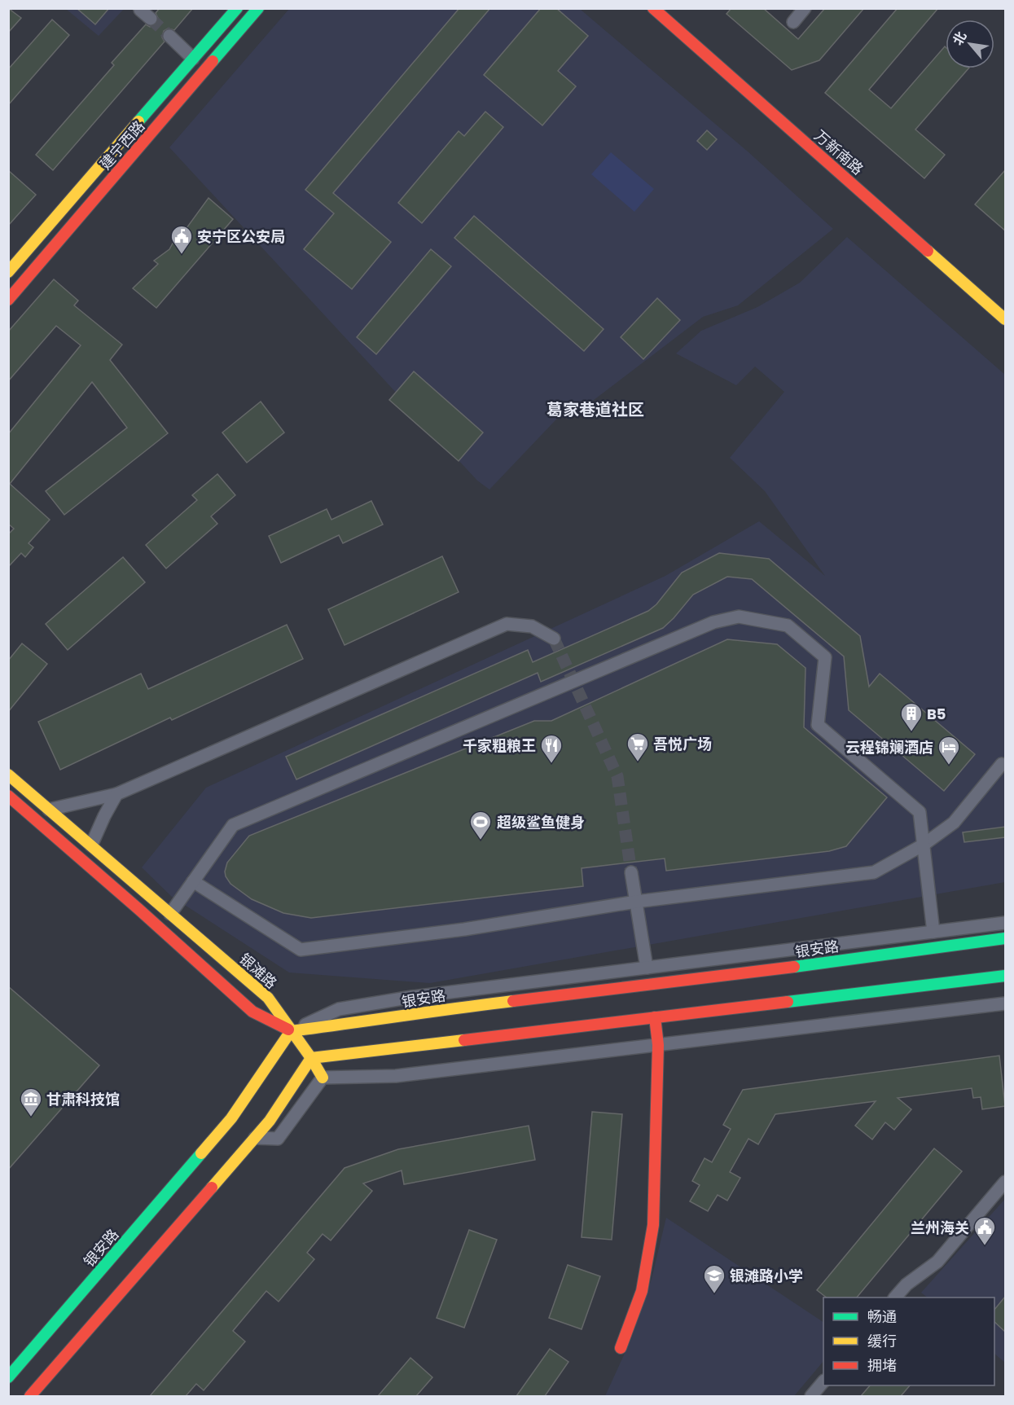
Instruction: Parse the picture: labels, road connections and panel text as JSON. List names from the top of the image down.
{
  "streets": {
    "main road": [
      "建宁西路",
      "万新南路",
      "银安路",
      "银滩路"
    ]
  },
  "crossings": [
    ["银安路", "银滩路"]
  ],
  "districts": ["葛家巷道社区"],
  "places": {
    "public building": ["安宁区公安局", "兰州海关"],
    "building": ["B5"],
    "supermarket": ["吾悦广场"],
    "restaurant": ["千家粗粮王"],
    "hotel": ["云程锦斓酒店"],
    "sports": ["超级鲨鱼健身"],
    "museum": ["甘肃科技馆"],
    "school or university": ["银滩路小学"]
  },
  "legend": ["畅通", "缓行", "拥堵"],
  "north": "top left"
}
